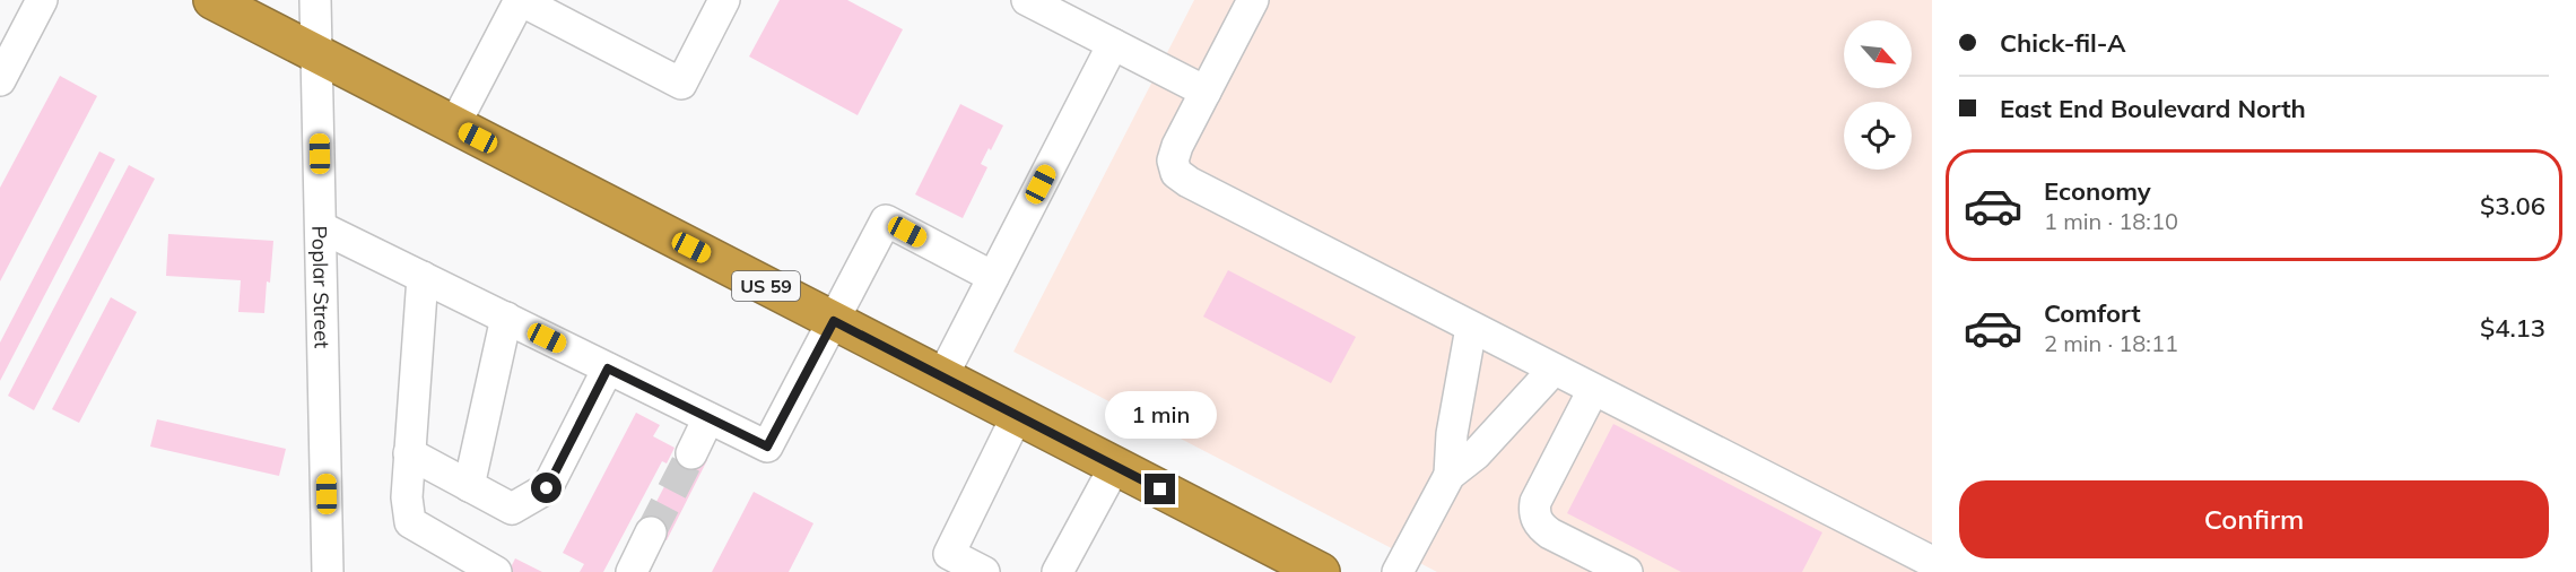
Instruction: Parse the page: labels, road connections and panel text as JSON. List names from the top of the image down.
{
  "streets": {
    "highway": ["US 59"],
    "street": ["Poplar Street"]
  },
  "crossings": [
    ["Poplar Street", "US 59"]
  ],
  "north": "bottom right",
  "page": {
    "banner": ["Chick-fil-A", "East End Boulevard North"],
    "list": [
      {
        "name": "Economy",
        "note": "1 min · 18:10",
        "value": "$3.06"
      },
      {
        "name": "Comfort",
        "note": "2 min · 18:11",
        "value": "$4.13"
      }
    ],
    "bubble": "1 min",
    "buttons": "Confirm"
  }
}
